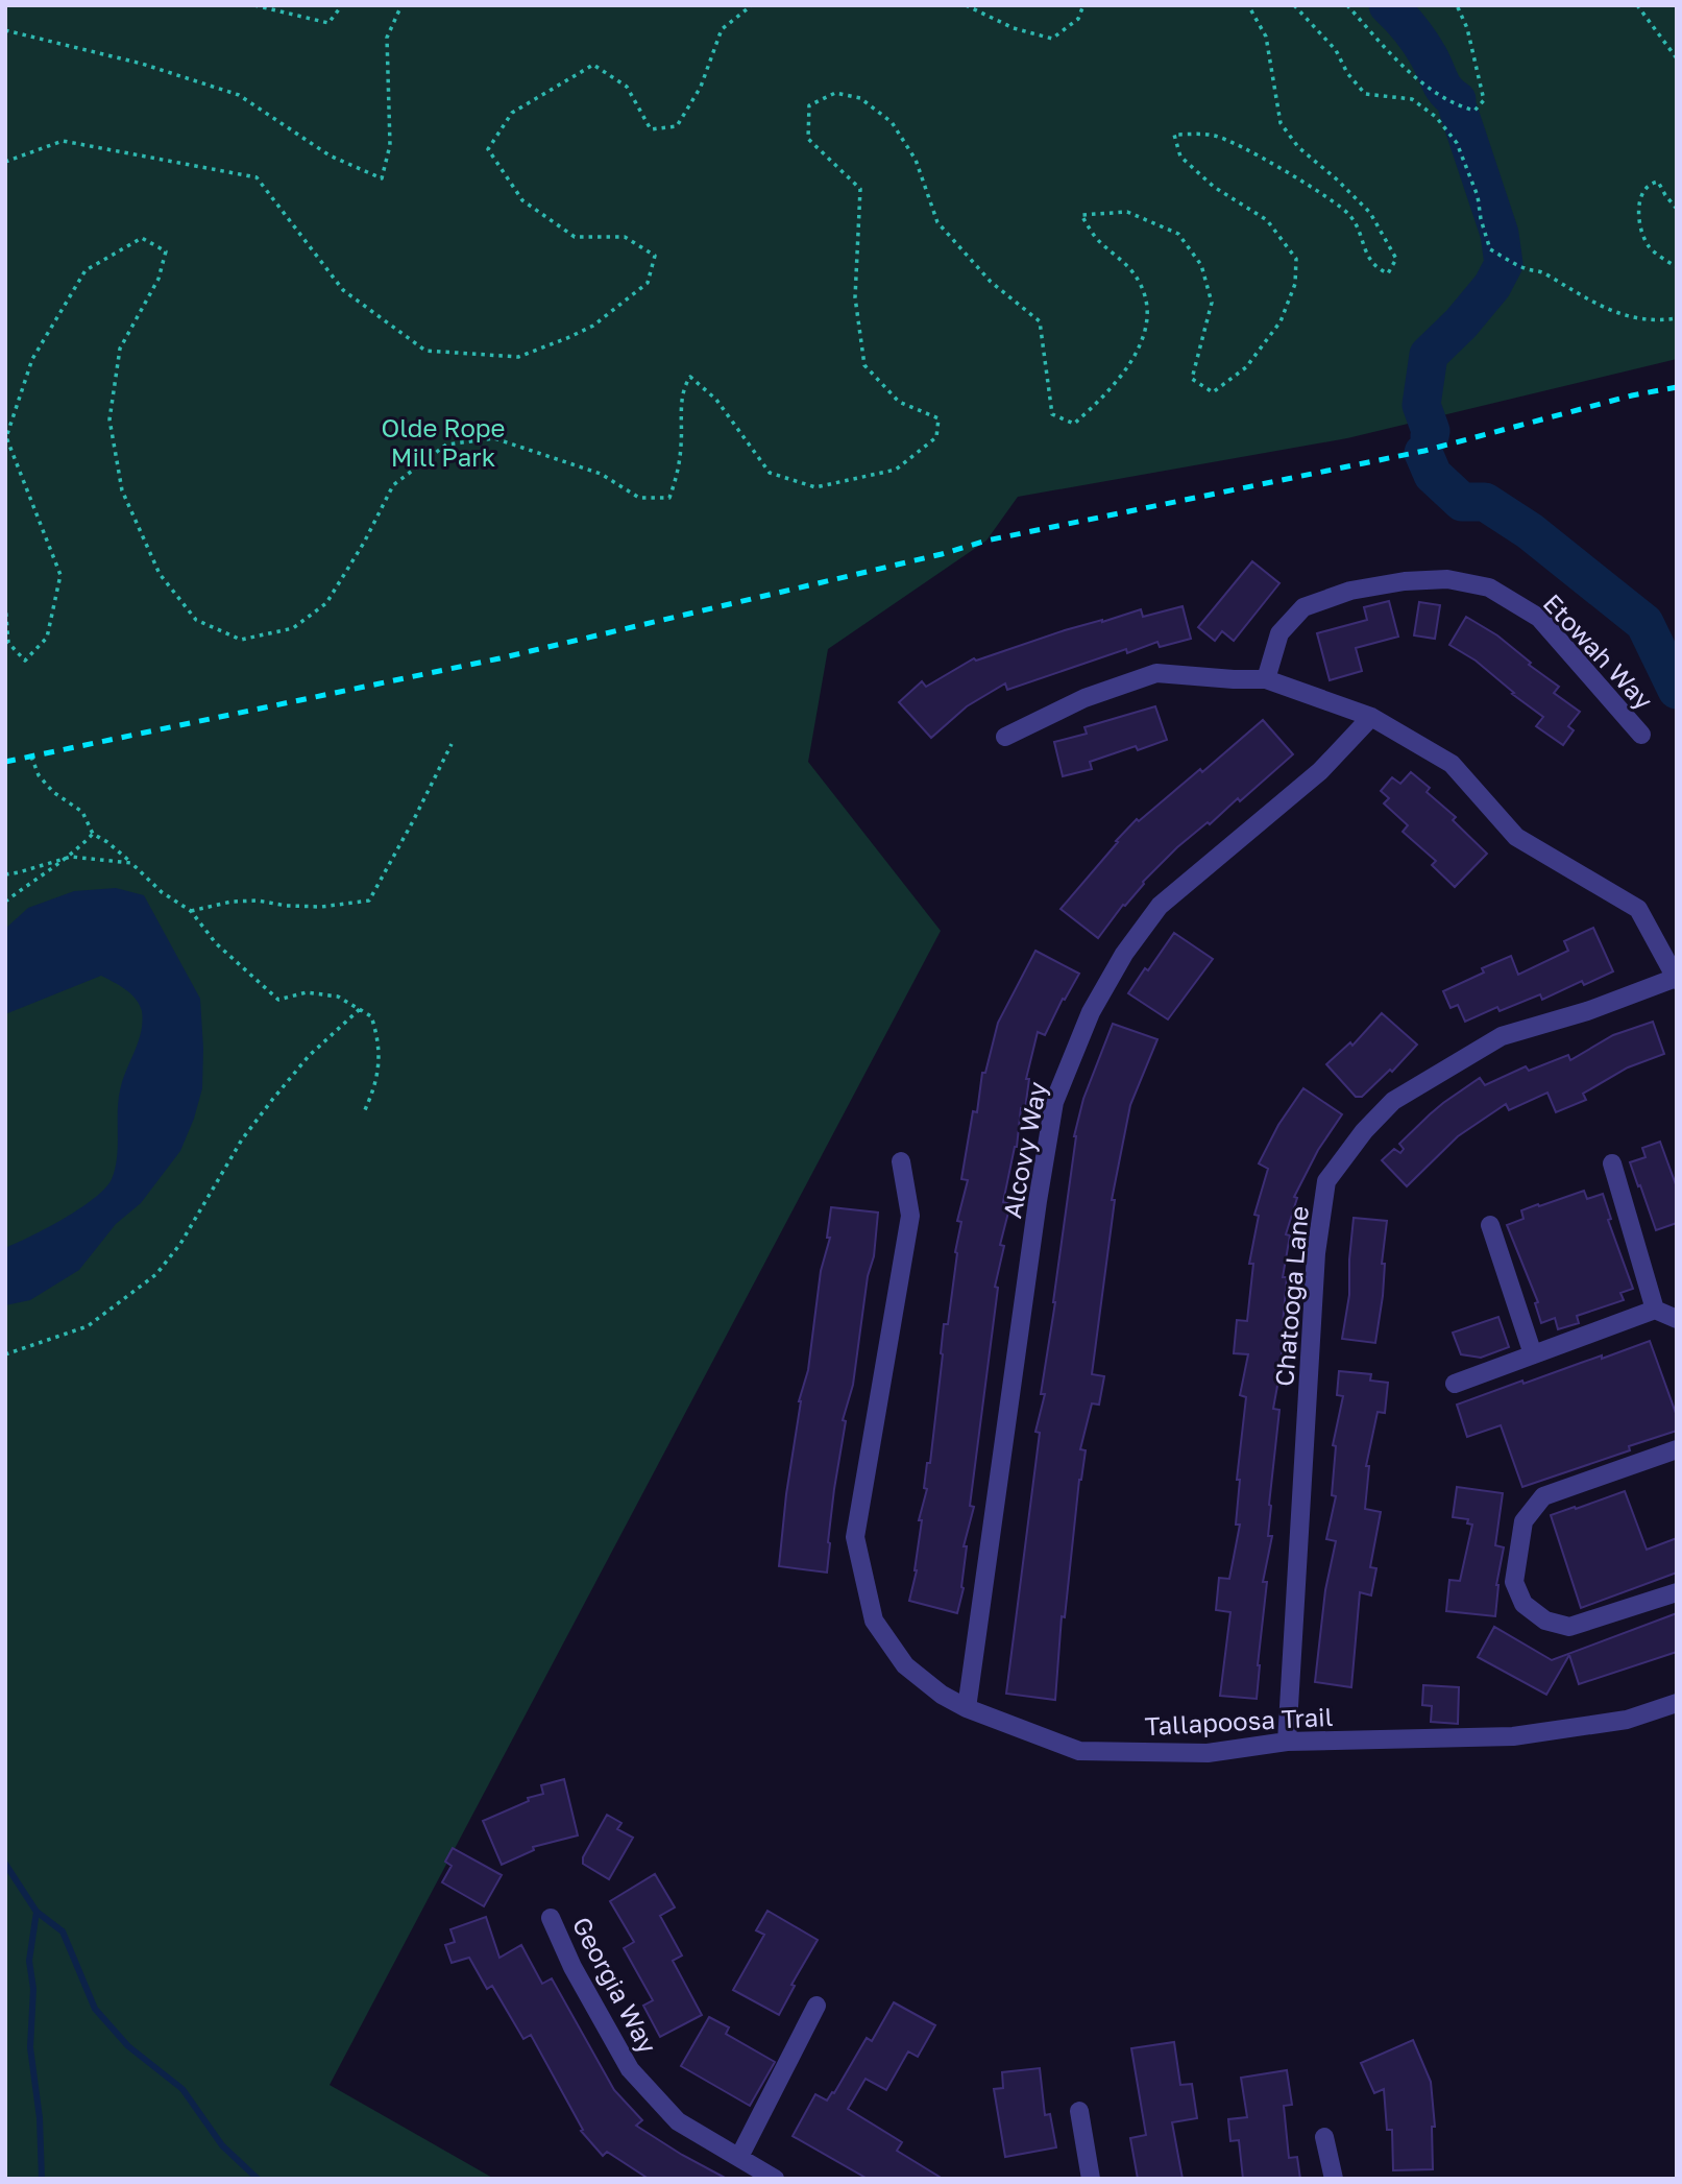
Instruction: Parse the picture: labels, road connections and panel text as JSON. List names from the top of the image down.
{
  "streets": {
    "street": [
      "Etowah Way",
      "Alcovy Way",
      "Chatooga Lane",
      "Tallapoosa Trail",
      "Georgia Way"
    ]
  },
  "crossings": [
    ["Alcovy Way", "Tallapoosa Trail"],
    ["Chatooga Lane", "Tallapoosa Trail"]
  ],
  "parks": ["Olde Rope Mill Park"]
}
